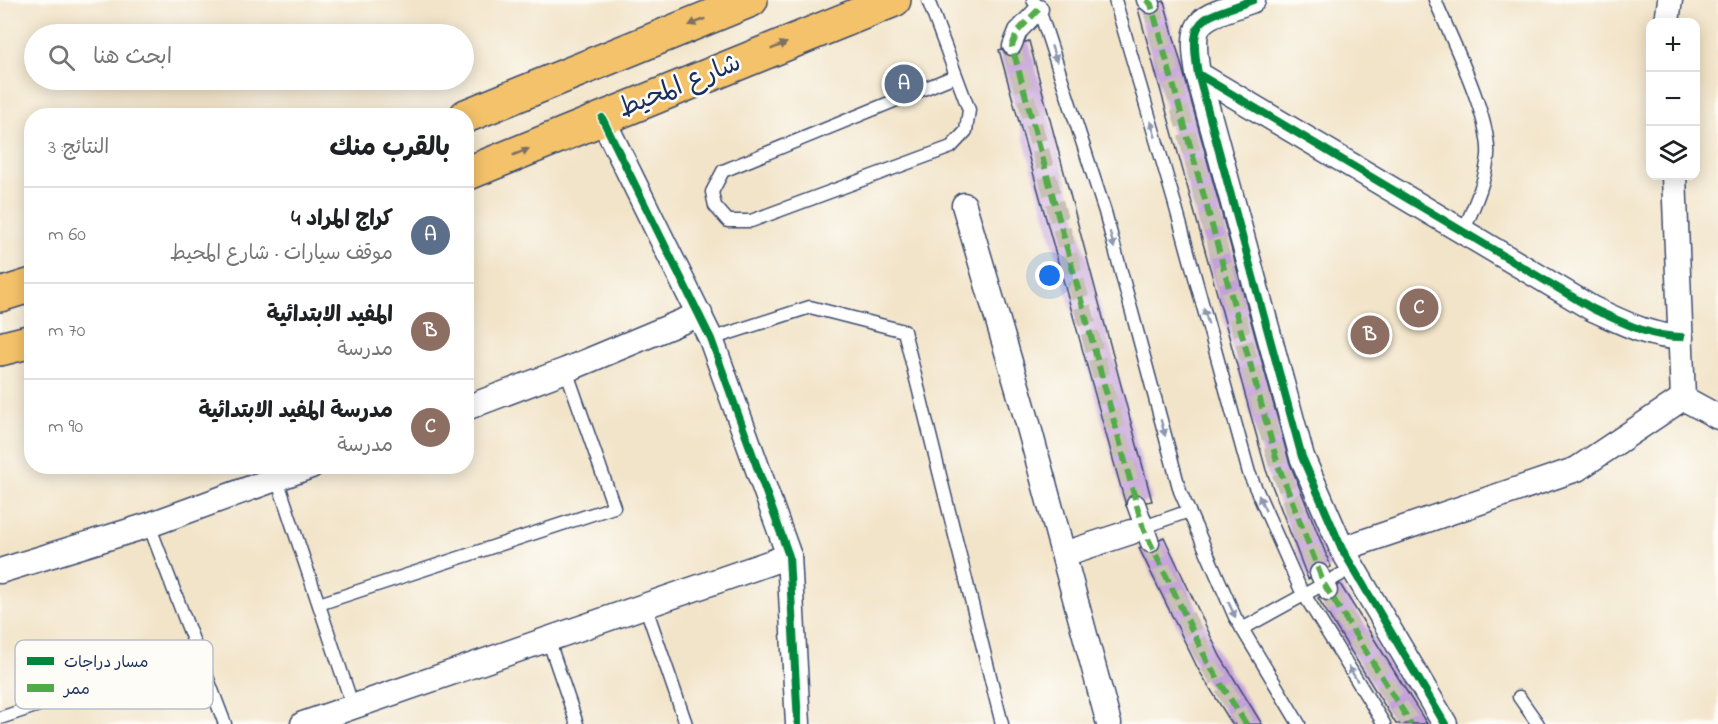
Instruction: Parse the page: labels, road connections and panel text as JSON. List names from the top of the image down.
{
  "streets": {
    "main road": ["شارع المحيط"]
  },
  "legend": ["مسار دراجات", "ممر"],
  "page": {
    "map_buttons": ["+", "−"],
    "search": "ابحث هنا",
    "pins": ["A", "C", "B"],
    "heading": ["بالقرب منك", "النتائج: 3"],
    "list": [
      {
        "mark": "A",
        "name": "كراج المراد 4",
        "note": "موقف سيارات · شارع المحيط",
        "value": "60 m"
      },
      {
        "mark": "B",
        "name": "المفيد الابتدائية",
        "note": "مدرسة",
        "value": "70 m"
      },
      {
        "mark": "C",
        "name": "مدرسة المفيد الابتدائية",
        "note": "مدرسة",
        "value": "90 m"
      }
    ]
  }
}
